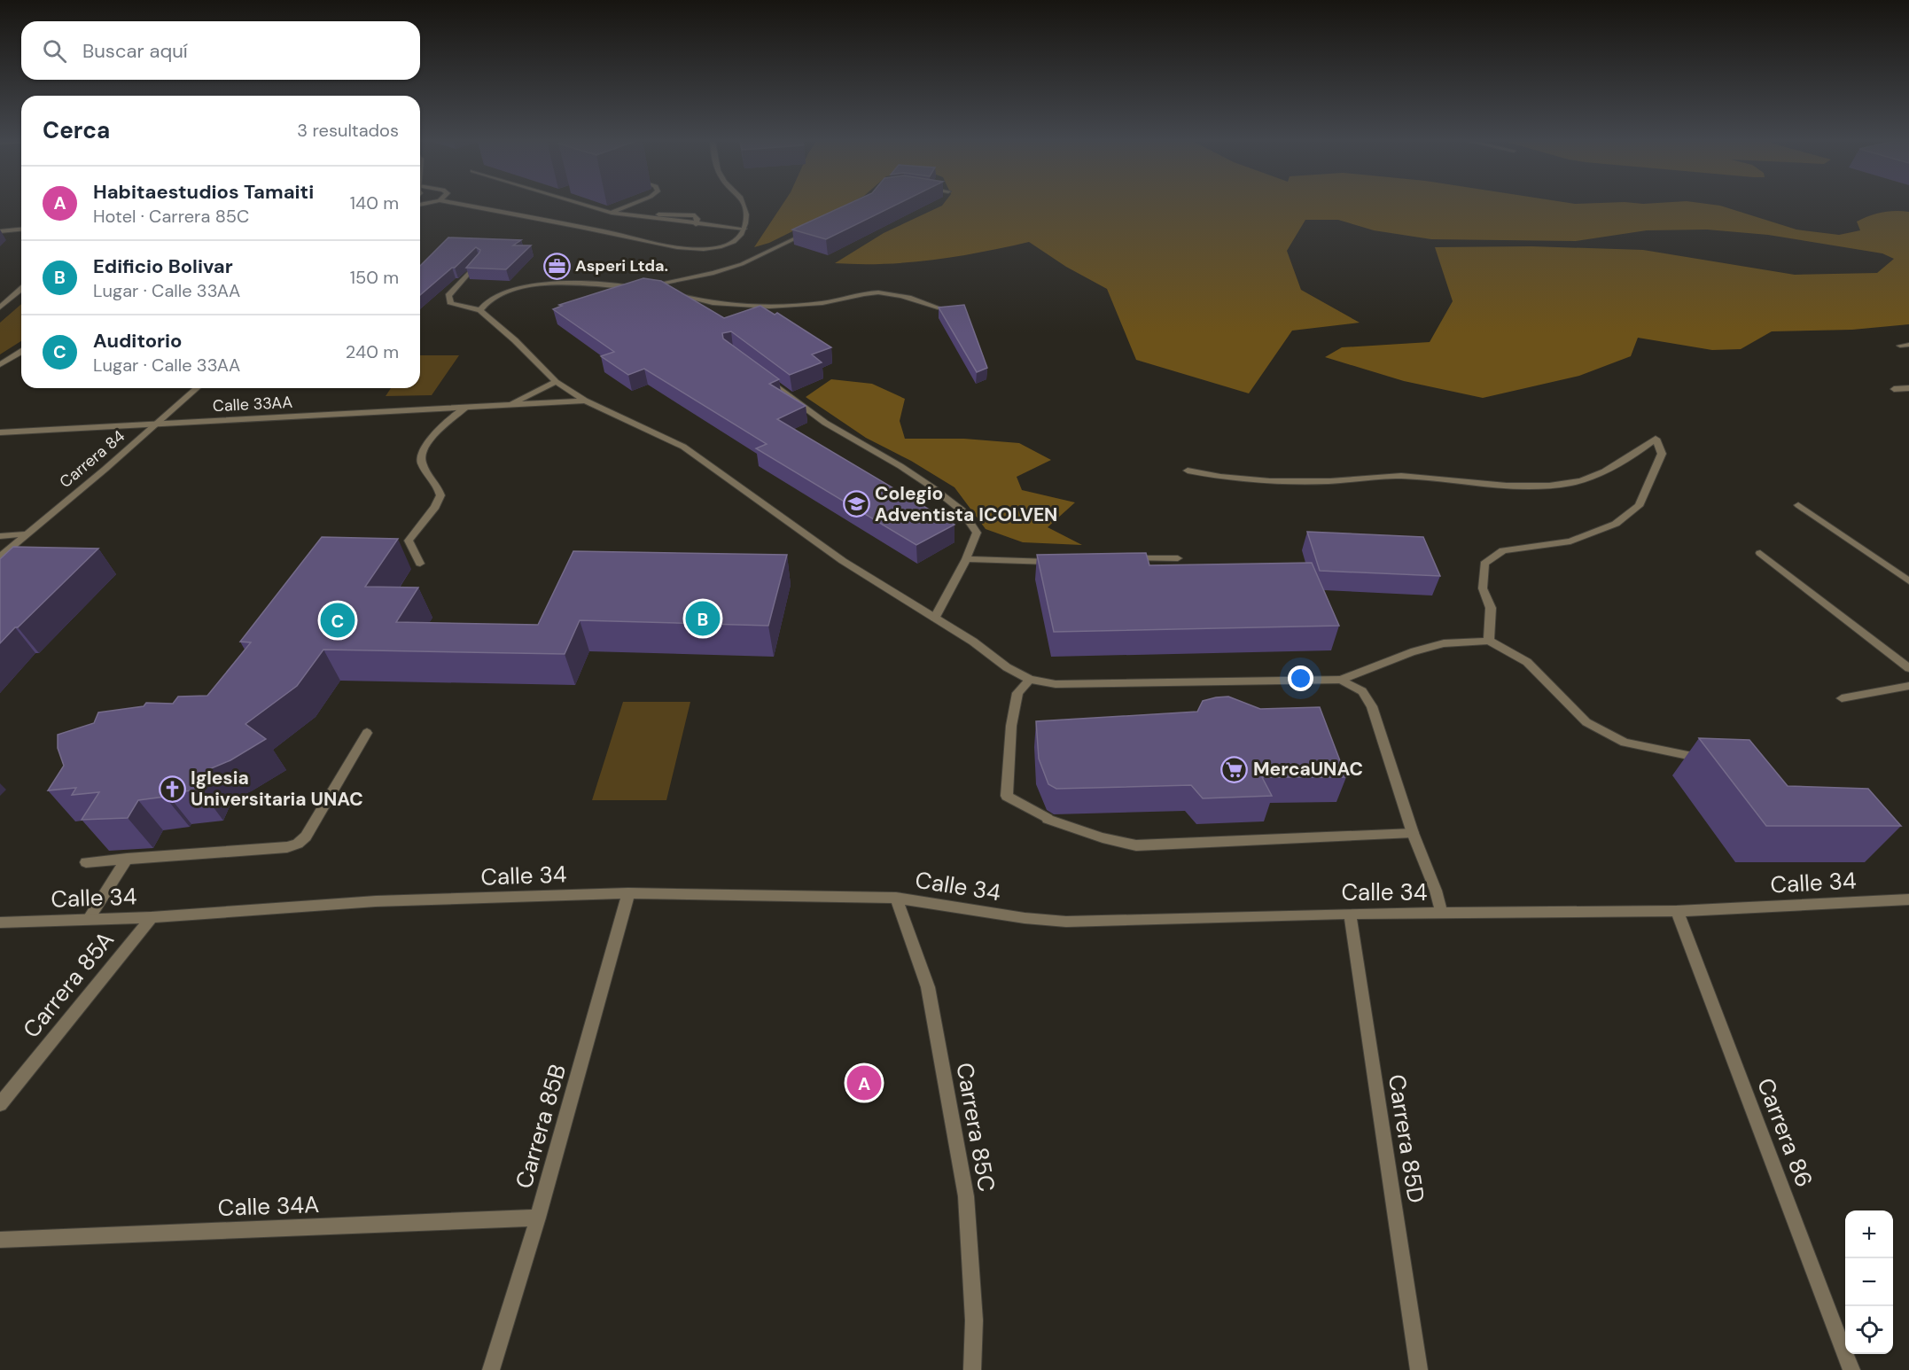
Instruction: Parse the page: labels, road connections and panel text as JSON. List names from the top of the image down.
{
  "streets": {
    "street": [
      "Calle 33AA",
      "Carrera 84",
      "Calle 34",
      "Carrera 85A",
      "Carrera 85B",
      "Carrera 85C",
      "Carrera 86",
      "Carrera 85D",
      "Calle 34A"
    ]
  },
  "crossings": [
    ["Calle 33AA", "Carrera 84"],
    ["Calle 34", "Carrera 85A"],
    ["Calle 34", "Carrera 85B"],
    ["Calle 34", "Carrera 85C"],
    ["Calle 34", "Carrera 86"],
    ["Calle 34", "Carrera 85D"],
    ["Carrera 85B", "Calle 34A"]
  ],
  "places": {
    "office": ["Asperi Ltda."],
    "school or university": ["Colegio Adventista ICOLVEN"],
    "supermarket": ["MercaUNAC"],
    "church": ["Iglesia Universitaria UNAC"]
  },
  "page": {
    "search": "Buscar aquí",
    "heading": ["Cerca", "3 resultados"],
    "list": [
      {
        "mark": "A",
        "name": "Habitaestudios Tamaiti",
        "note": "Hotel · Carrera 85C",
        "value": "140 m"
      },
      {
        "mark": "B",
        "name": "Edificio Bolivar",
        "note": "Lugar · Calle 33AA",
        "value": "150 m"
      },
      {
        "mark": "C",
        "name": "Auditorio",
        "note": "Lugar · Calle 33AA",
        "value": "240 m"
      }
    ],
    "pins": ["B", "C", "A"],
    "map_buttons": ["+", "−"]
  }
}
